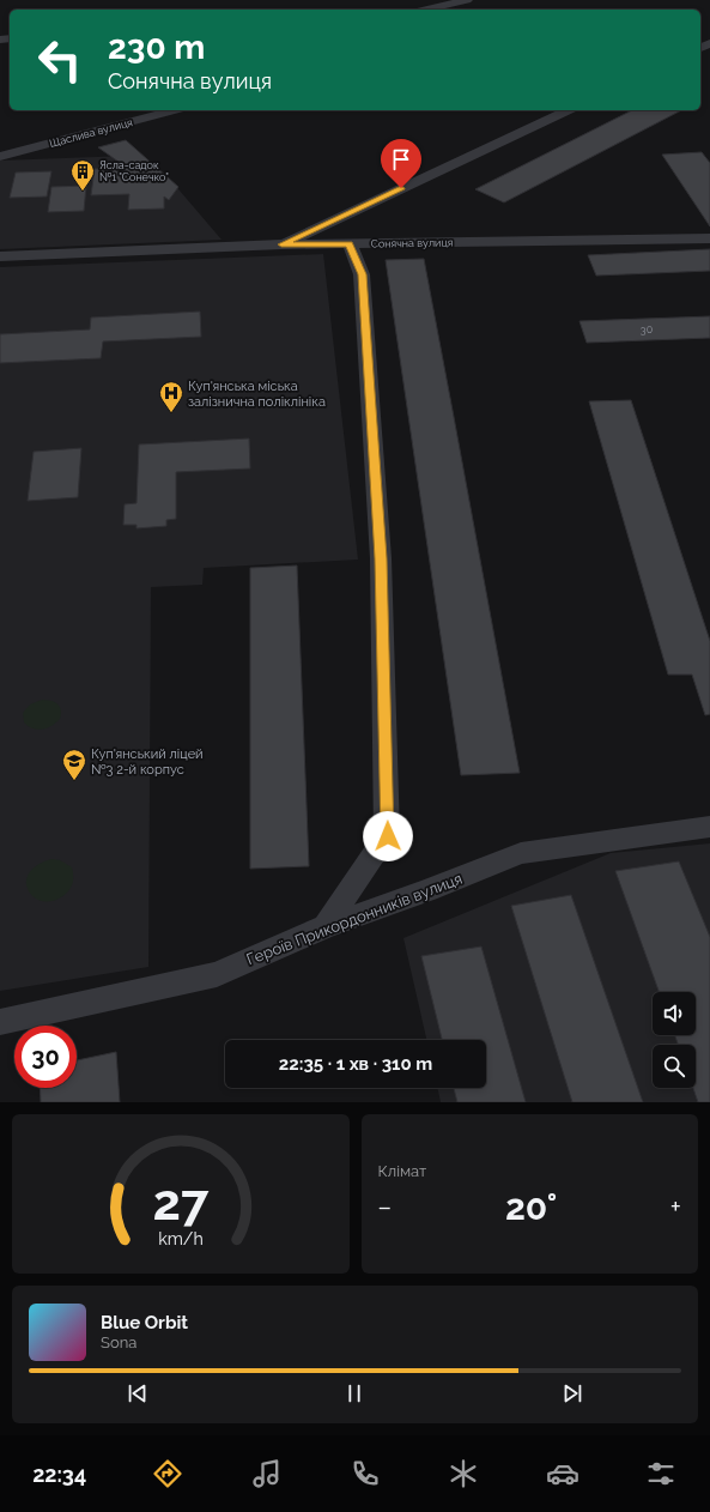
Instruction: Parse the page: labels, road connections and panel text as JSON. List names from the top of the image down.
{
  "streets": {
    "street": ["Щаслива вулиця", "Сонячна вулиця", "Героїв Прикордонників вулиця"]
  },
  "places": {
    "building": ["Ясла-садок №1 \"Сонечко\""],
    "hospital": ["Куп'янська міська залізнична поліклініка"],
    "school or university": ["Куп'янський ліцей №3 2-й корпус"]
  },
  "house_numbers": ["30"],
  "page": {
    "turn": ["230 m", "Сонячна вулиця"],
    "limit": "30",
    "trip": "22:35 · 1 хв · 310 m",
    "tile": "Клімат",
    "heat": ["−", "20°", "+"],
    "song": ["Blue Orbit", "Sona"],
    "tabs": "22:34",
    "gauge": ["27", "km/h"]
  }
}
